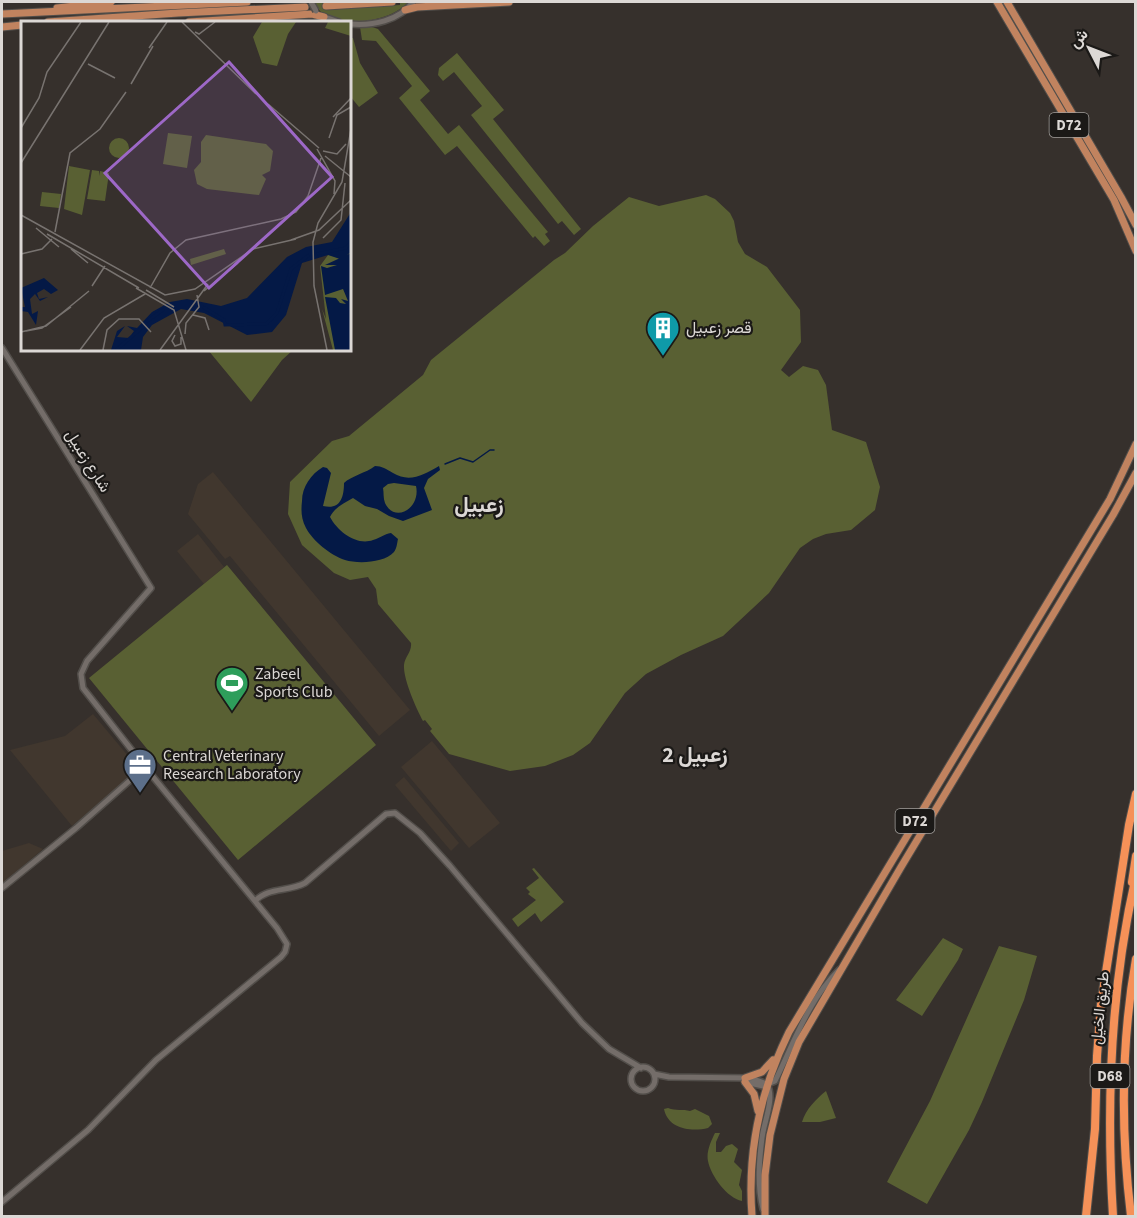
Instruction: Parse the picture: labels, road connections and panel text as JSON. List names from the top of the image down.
{
  "streets": {
    "highway": ["طريق الخيل", "D68"],
    "main road": ["D72"],
    "street": ["شارع زعبيل"]
  },
  "districts": ["زعبيل", "زعبيل 2"],
  "places": {
    "building": ["قصر زعبيل"],
    "sports": ["Zabeel Sports Club"],
    "office": ["Central Veterinary Research Laboratory"]
  },
  "north": "top left"
}
